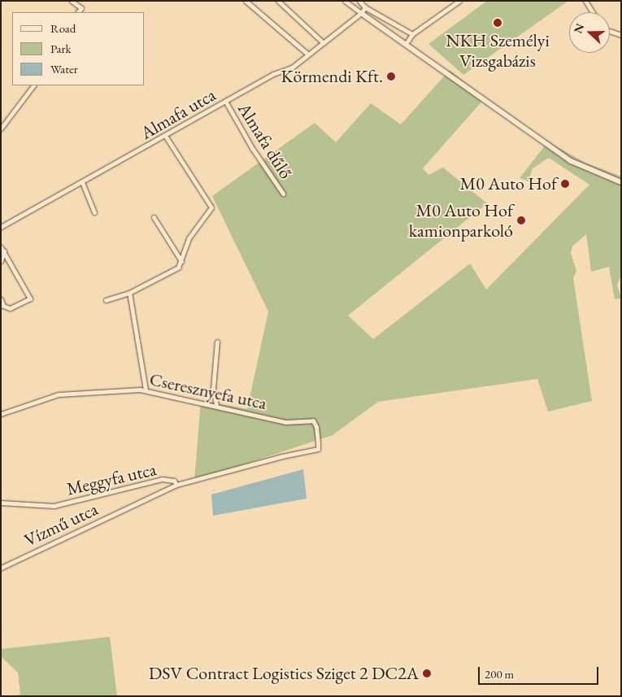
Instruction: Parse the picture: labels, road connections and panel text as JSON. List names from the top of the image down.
{
  "streets": {
    "street": [
      "Almafa utca",
      "Almafa dűlő",
      "Cseresznyefa utca",
      "Meggyfa utca",
      "Vízmű utca"
    ]
  },
  "crossings": [
    ["Almafa utca", "Almafa dűlő"],
    ["Cseresznyefa utca", "Meggyfa utca"],
    ["Meggyfa utca", "Vízmű utca"]
  ],
  "places": [
    "NKH Személyi Vizsgabázis",
    "Körmendi Kft.",
    "M0 Auto Hof",
    "M0 Auto Hof kamionparkoló",
    "DSV Contract Logistics Sziget 2 DC2A"
  ],
  "legend": ["Road", "Park", "Water"],
  "scale_bar": "200 m",
  "north": "left"
}
